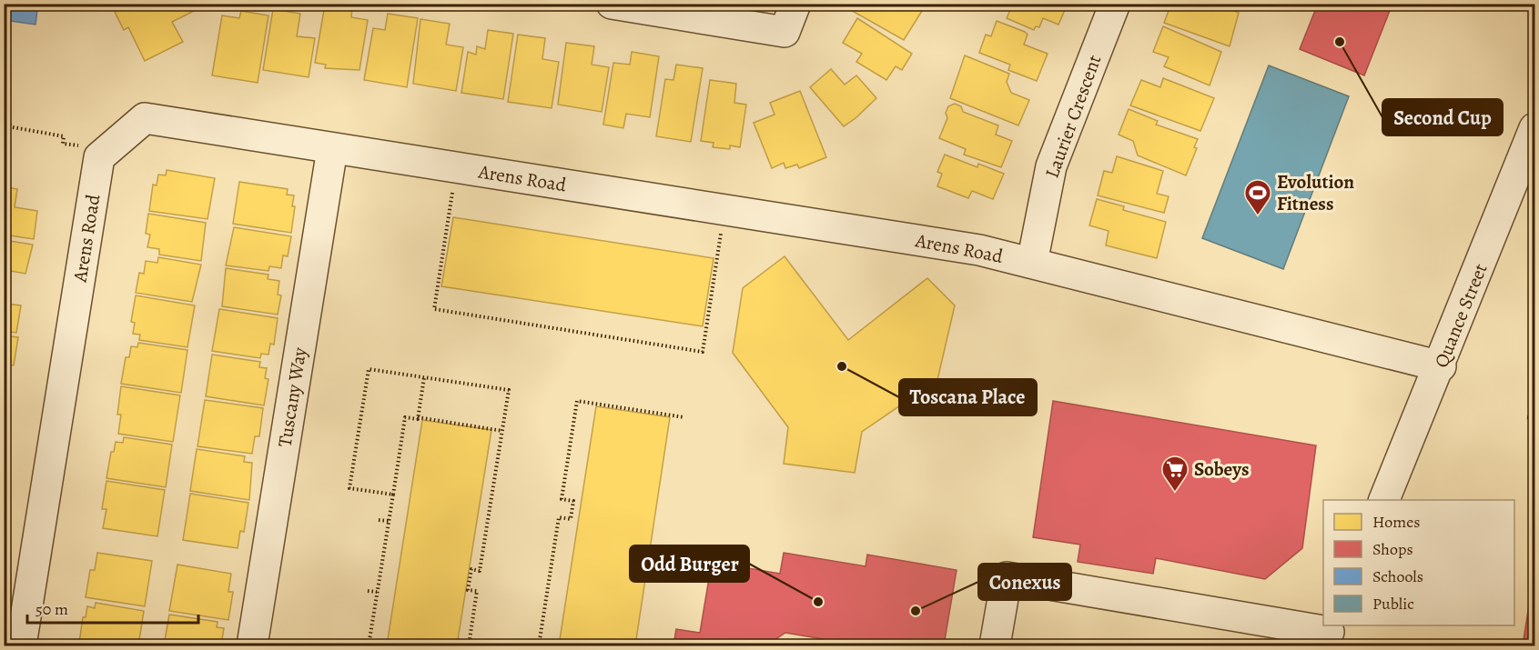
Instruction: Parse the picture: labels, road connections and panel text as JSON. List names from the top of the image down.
{
  "streets": {
    "street": [
      "Laurier Crescent",
      "Arens Road",
      "Quance Street",
      "Tuscany Way"
    ]
  },
  "crossings": [
    ["Laurier Crescent", "Arens Road"],
    ["Arens Road", "Quance Street"],
    ["Arens Road", "Tuscany Way"]
  ],
  "places": {
    "other": [
      "Second Cup",
      "Toscana Place",
      "Odd Burger",
      "Conexus"
    ],
    "sports": ["Evolution Fitness"],
    "supermarket": ["Sobeys"]
  },
  "legend": [
    "Homes",
    "Shops",
    "Schools",
    "Public"
  ],
  "scale_bar": "50 m"
}
